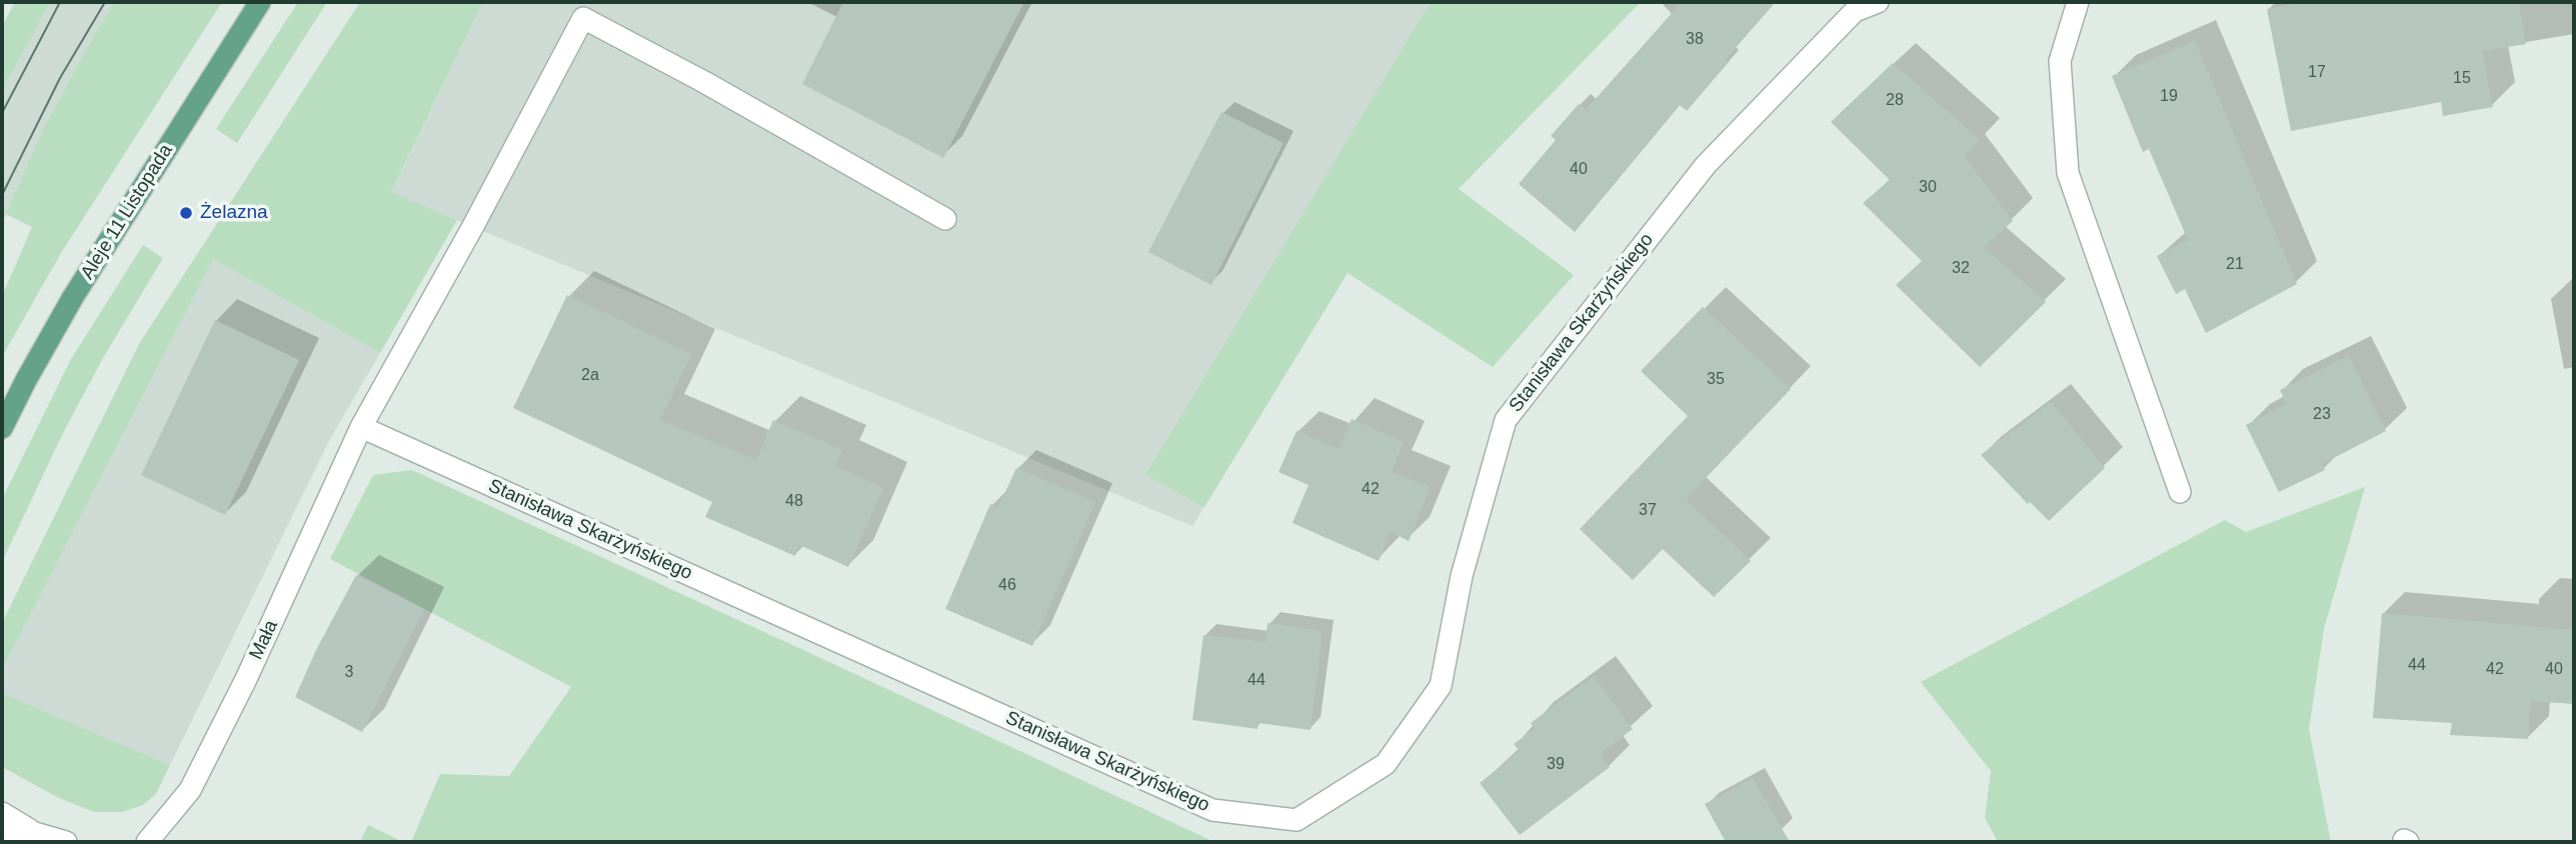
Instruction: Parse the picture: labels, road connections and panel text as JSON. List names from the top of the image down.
{
  "streets": {
    "main road": ["Aleje 11 Listopada"],
    "street": ["Stanisława Skarżyńskiego", "Mała"]
  },
  "crossings": [
    ["Stanisława Skarżyńskiego", "Mała"]
  ],
  "places": ["Żelazna"],
  "house_numbers": [
    "38",
    "17",
    "15",
    "19",
    "28",
    "40",
    "30",
    "21",
    "32",
    "2a",
    "35",
    "23",
    "42",
    "48",
    "37",
    "46",
    "44",
    "42",
    "40",
    "3",
    "44",
    "39"
  ]
}
